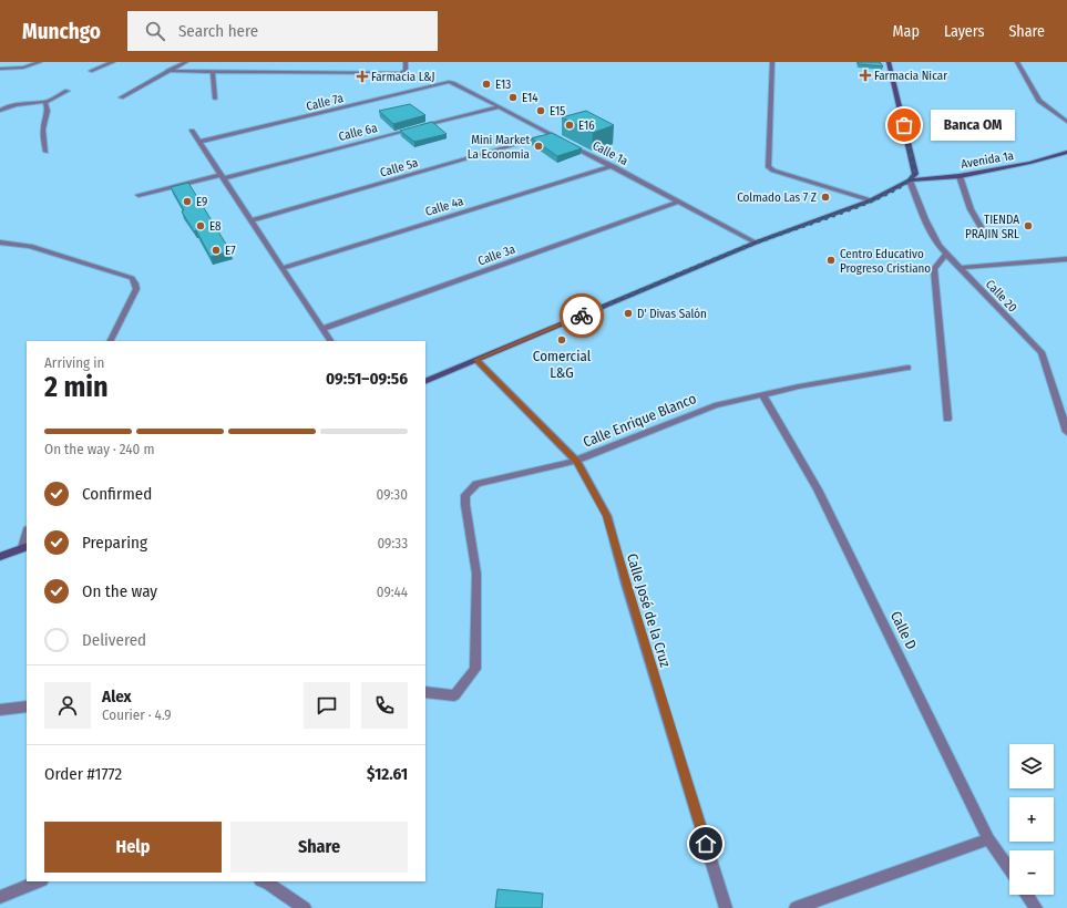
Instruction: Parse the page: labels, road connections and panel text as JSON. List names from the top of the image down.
{
  "streets": {
    "main road": ["Avenida 1a"],
    "street": [
      "Calle 7a",
      "Calle 6a",
      "Calle 1a",
      "Calle 5a",
      "Calle 4a",
      "Calle 3a",
      "Calle 20",
      "Calle Enrique Blanco",
      "Calle José de la Cruz",
      "Calle D"
    ]
  },
  "crossings": [
    ["Calle 7a", "Calle 1a"],
    ["Calle 6a", "Calle 1a"],
    ["Calle 1a", "Calle 5a"],
    ["Calle 1a", "Calle 4a"],
    ["Calle 1a", "Calle 3a"],
    ["Avenida 1a", "Calle 20"],
    ["Calle Enrique Blanco", "Calle José de la Cruz"],
    ["Calle Enrique Blanco", "Calle D"]
  ],
  "places": {
    "health": ["Farmacia Nicar", "Farmacia L&J"],
    "other": [
      "E13",
      "E14",
      "E15",
      "E16",
      "Banca OM",
      "Mini Market La Economia",
      "Colmado Las 7 Z",
      "E9",
      "E8",
      "TIENDA PRAJIN SRL",
      "E7",
      "Centro Educativo Progreso Cristiano",
      "D' Divas Salón",
      "Comercial L&G"
    ]
  },
  "page": {
    "header": "Munchgo",
    "search": "Search here",
    "nav": ["Map", "Layers", "Share"],
    "bubble": "Banca OM",
    "heading": ["2 min", "Arriving in", "09:51–09:56"],
    "panel": [
      "Alex",
      "Courier · 4.9",
      "Order #1772",
      "$12.61"
    ],
    "bar": "On the way · 240 m",
    "list": [
      ["Confirmed", "09:30"],
      ["Preparing", "09:33"],
      ["On the way", "09:44"],
      "Delivered"
    ],
    "map_buttons": ["+", "−"],
    "buttons": ["Help", "Share"]
  }
}
